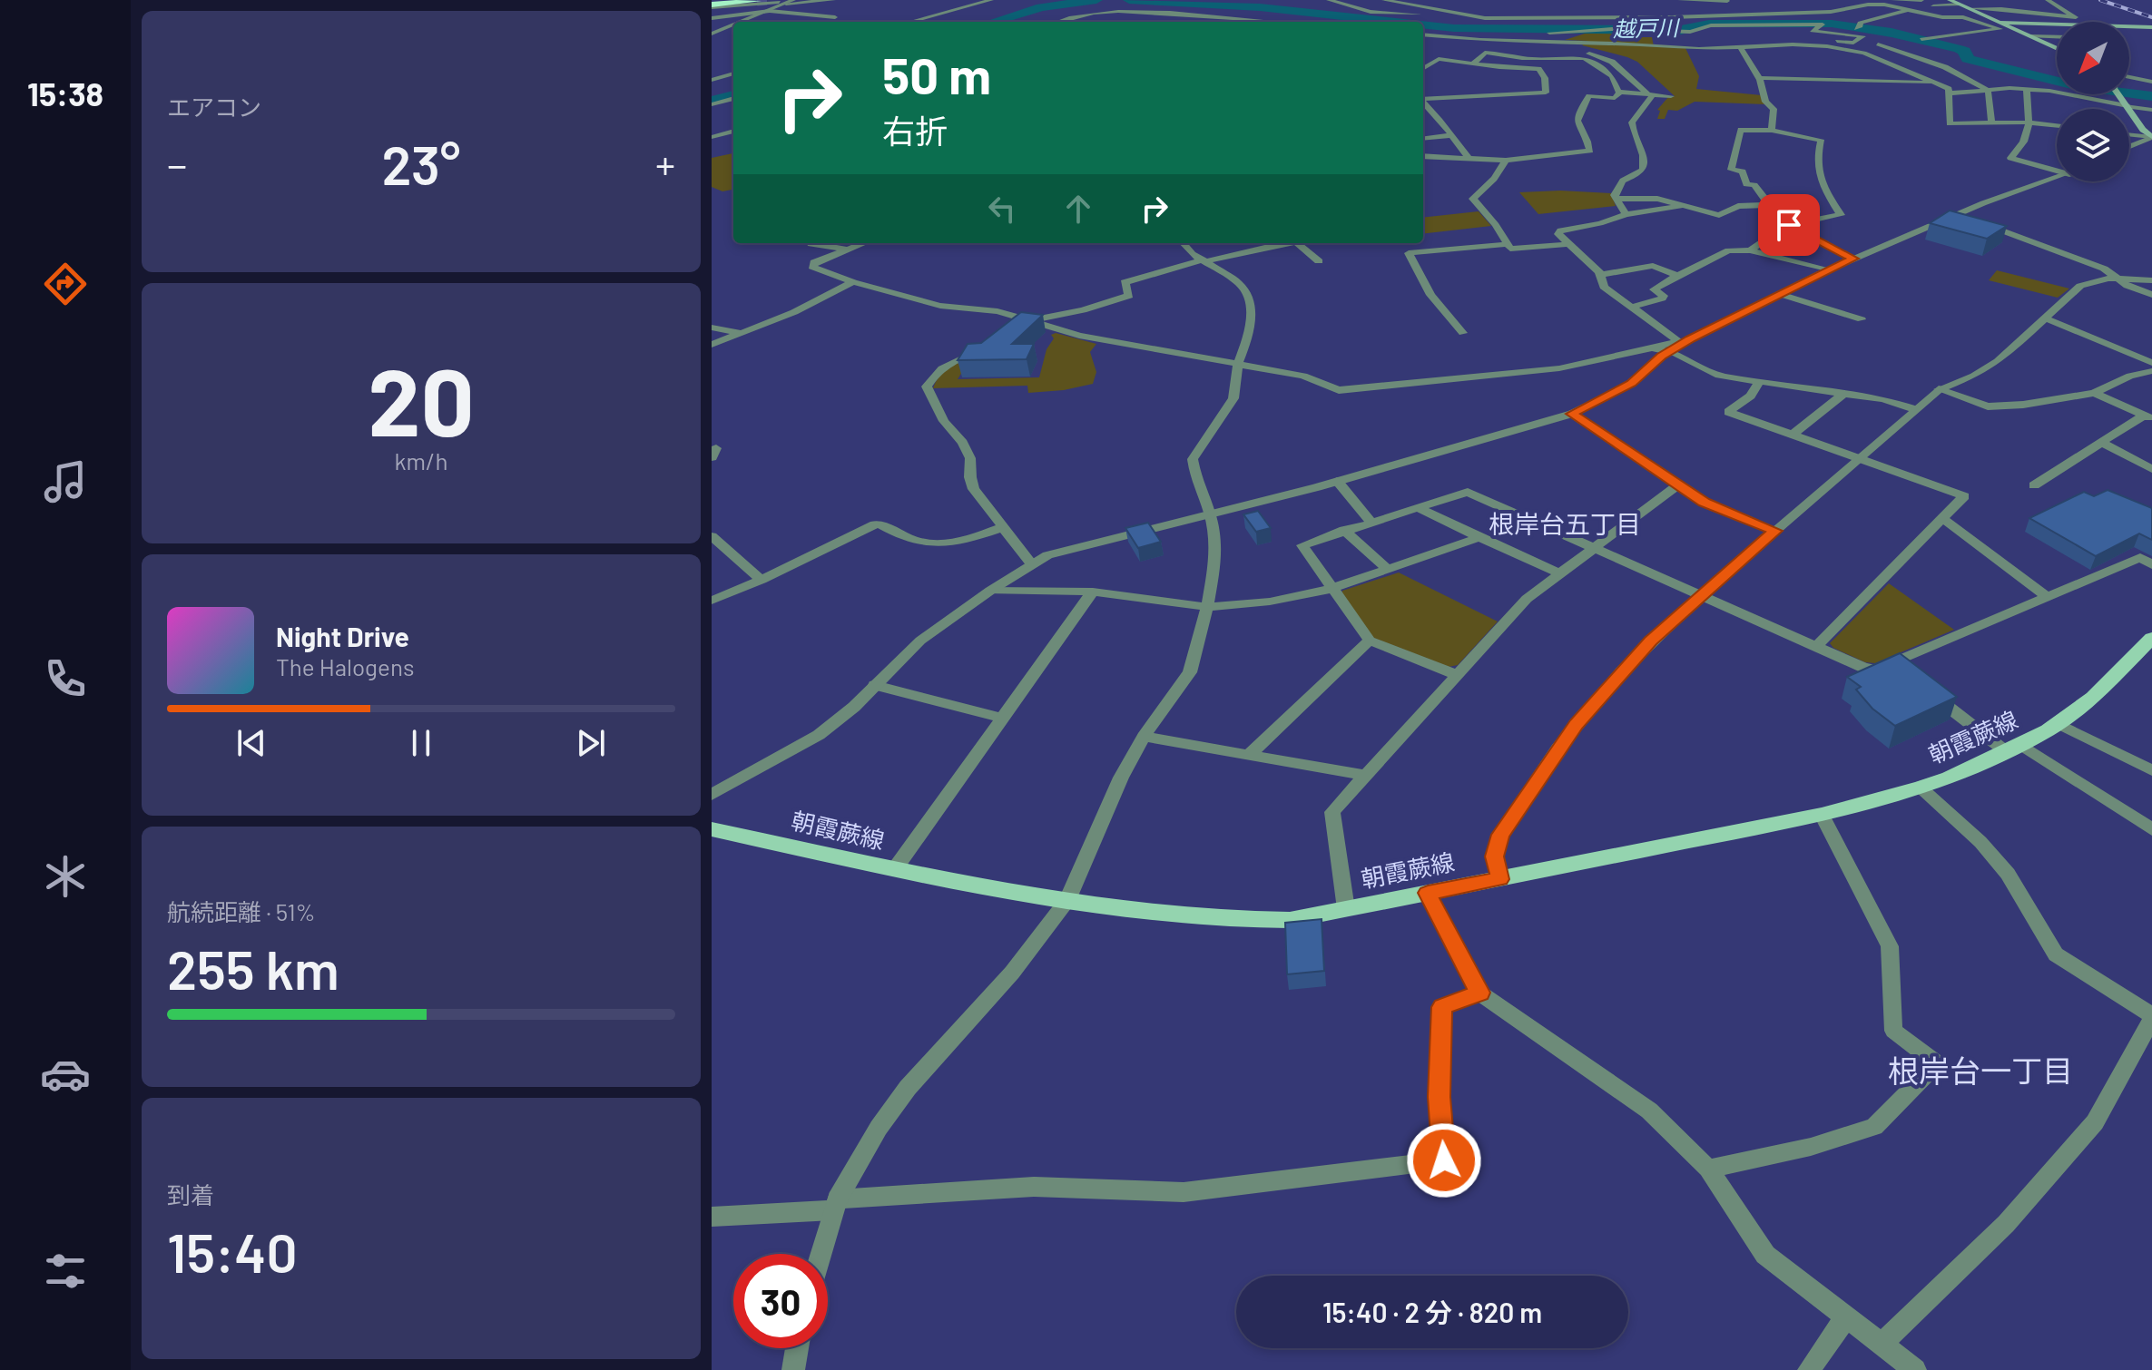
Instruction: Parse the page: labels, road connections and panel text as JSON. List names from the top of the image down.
{
  "streets": {
    "main road": ["朝霞蕨線"]
  },
  "districts": ["根岸台五丁目", "根岸台一丁目"],
  "water": ["越戸川"],
  "north": "bottom left",
  "page": {
    "tabs": "15:38",
    "tile": [
      "エアコン",
      ["20", "km/h"],
      ["航続距離 · 51%", "255 km"],
      ["到着", "15:40"]
    ],
    "turn": ["50 m", "右折"],
    "heat": ["−", "23°", "+"],
    "song": ["Night Drive", "The Halogens"],
    "limit": "30",
    "trip": "15:40 · 2 分 · 820 m"
  }
}
